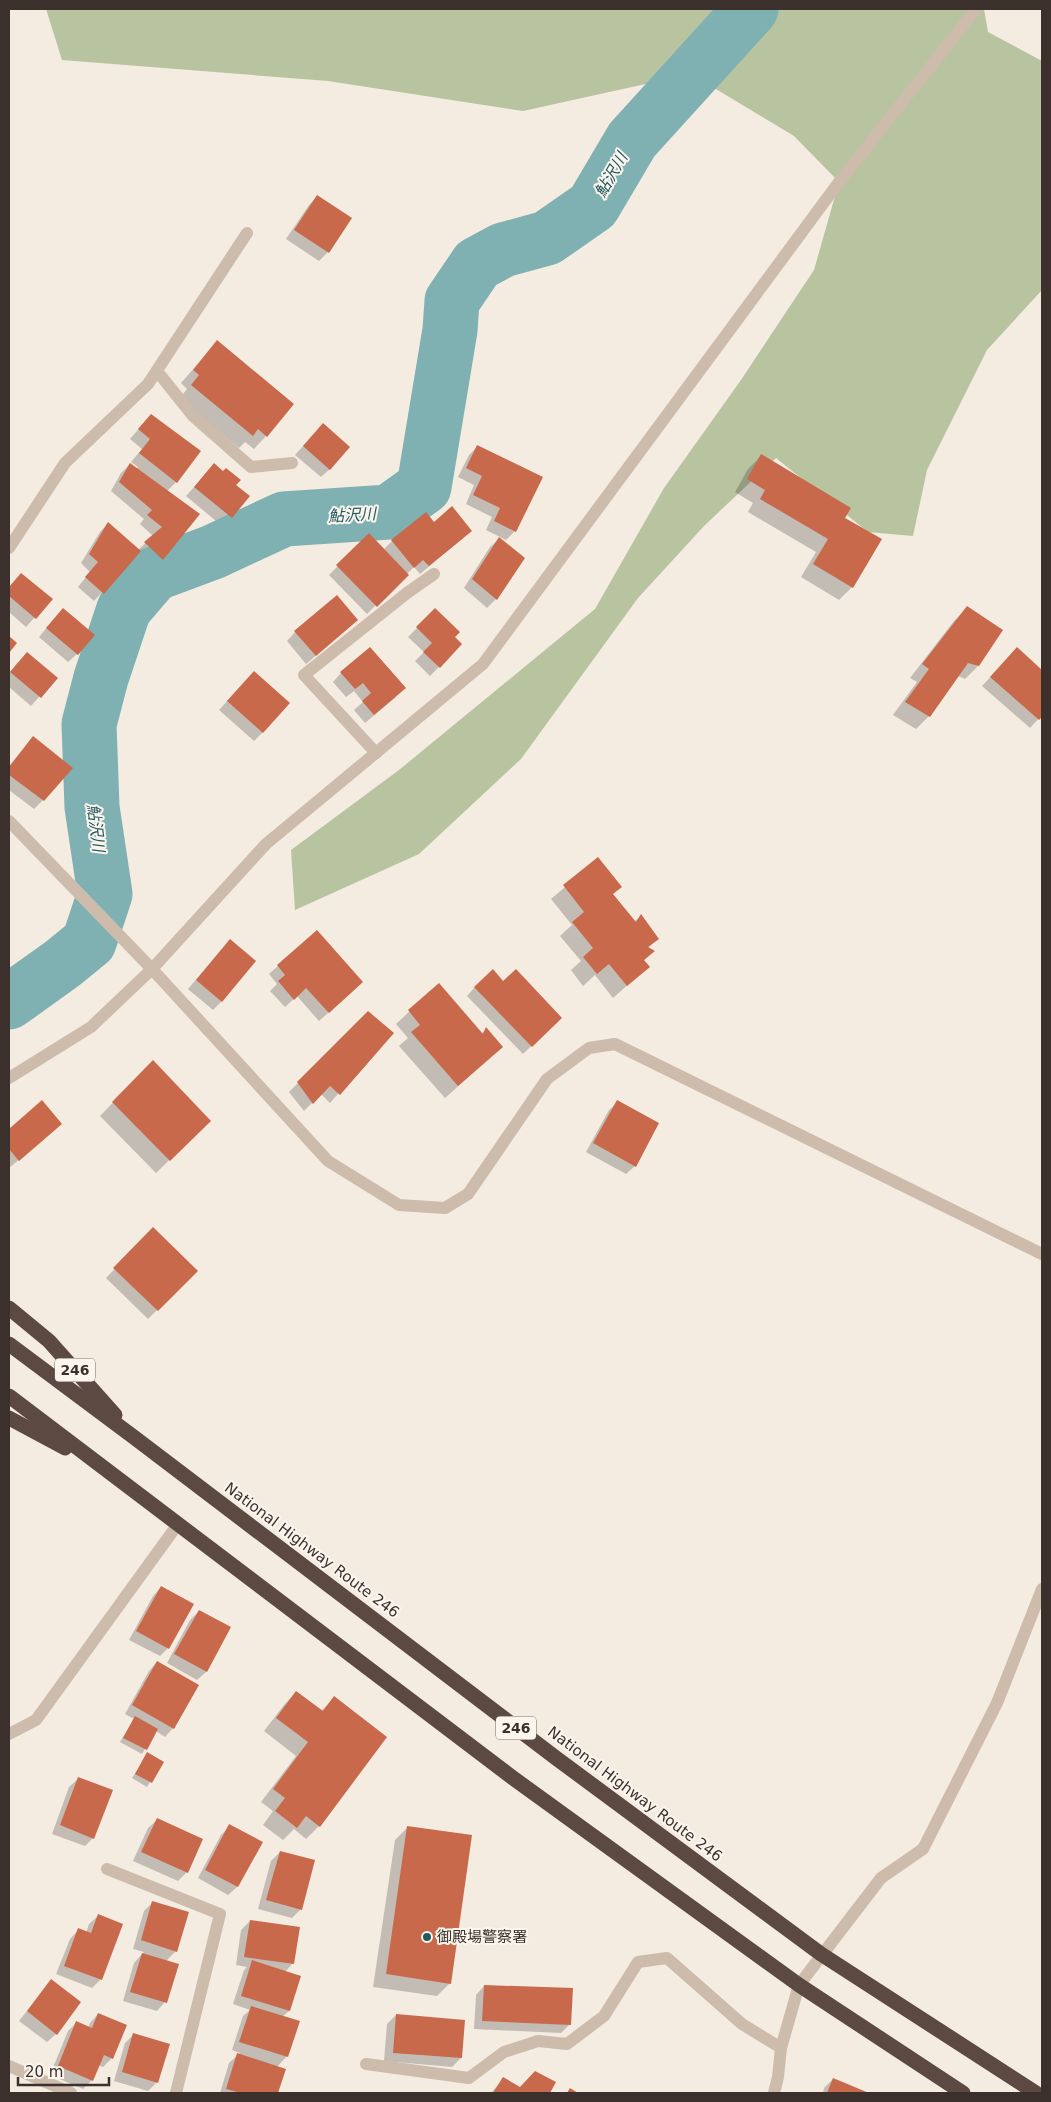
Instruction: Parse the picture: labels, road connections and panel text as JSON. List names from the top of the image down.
{
  "streets": {
    "highway": ["246", "National Highway Route 246"]
  },
  "crossings": [
    ["246", "National Highway Route 246"]
  ],
  "water": ["鮎沢川"],
  "places": ["御殿場警察署"],
  "scale_bar": "20 m"
}
